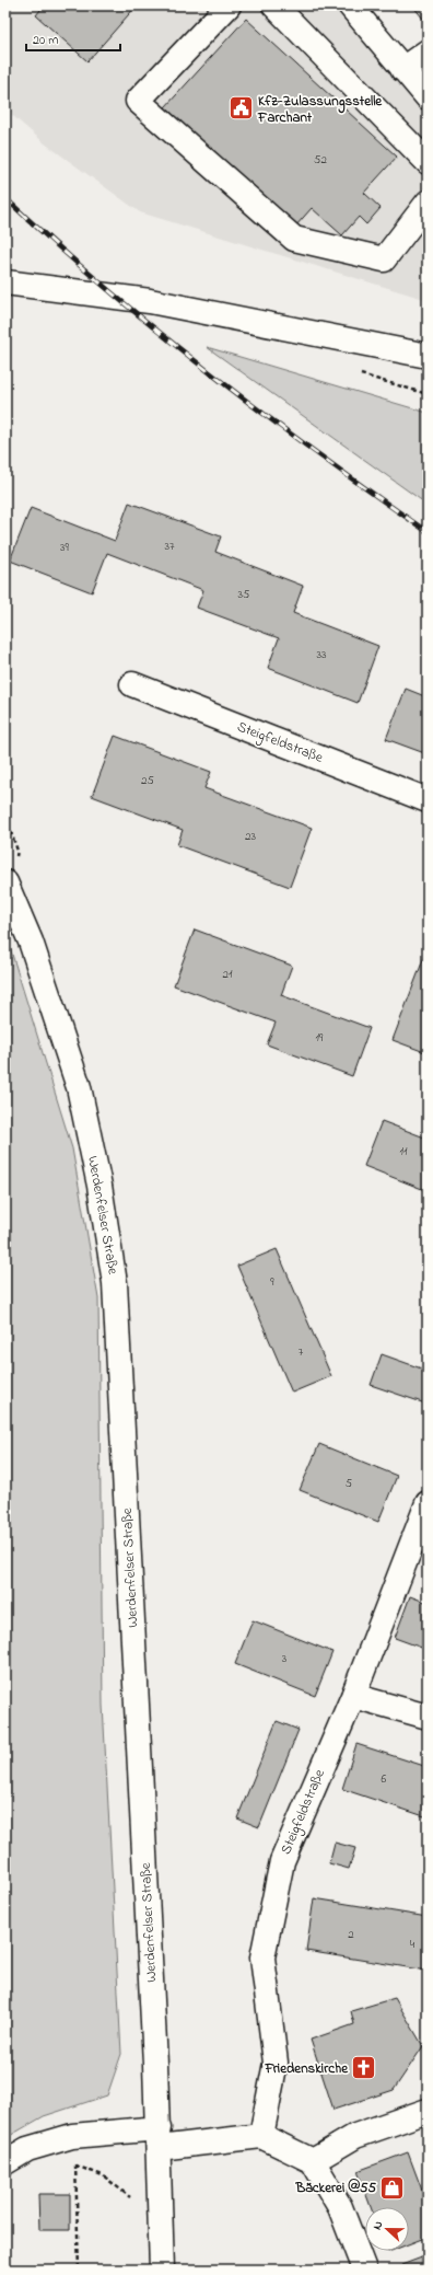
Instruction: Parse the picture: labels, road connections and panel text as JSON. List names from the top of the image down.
{
  "streets": {
    "street": ["Steigfeldstraße", "Werdenfelser Straße"]
  },
  "places": {
    "public building": ["Kfz-Zulassungsstelle Farchant"],
    "church": ["Friedenskirche"],
    "shop": ["Bäckerei @55"]
  },
  "house_numbers": [
    "52",
    "37",
    "39",
    "35",
    "33",
    "25",
    "23",
    "21",
    "19",
    "11",
    "9",
    "7",
    "5",
    "3",
    "6",
    "2",
    "4"
  ],
  "scale_bar": "20 m",
  "north": "left"
}
